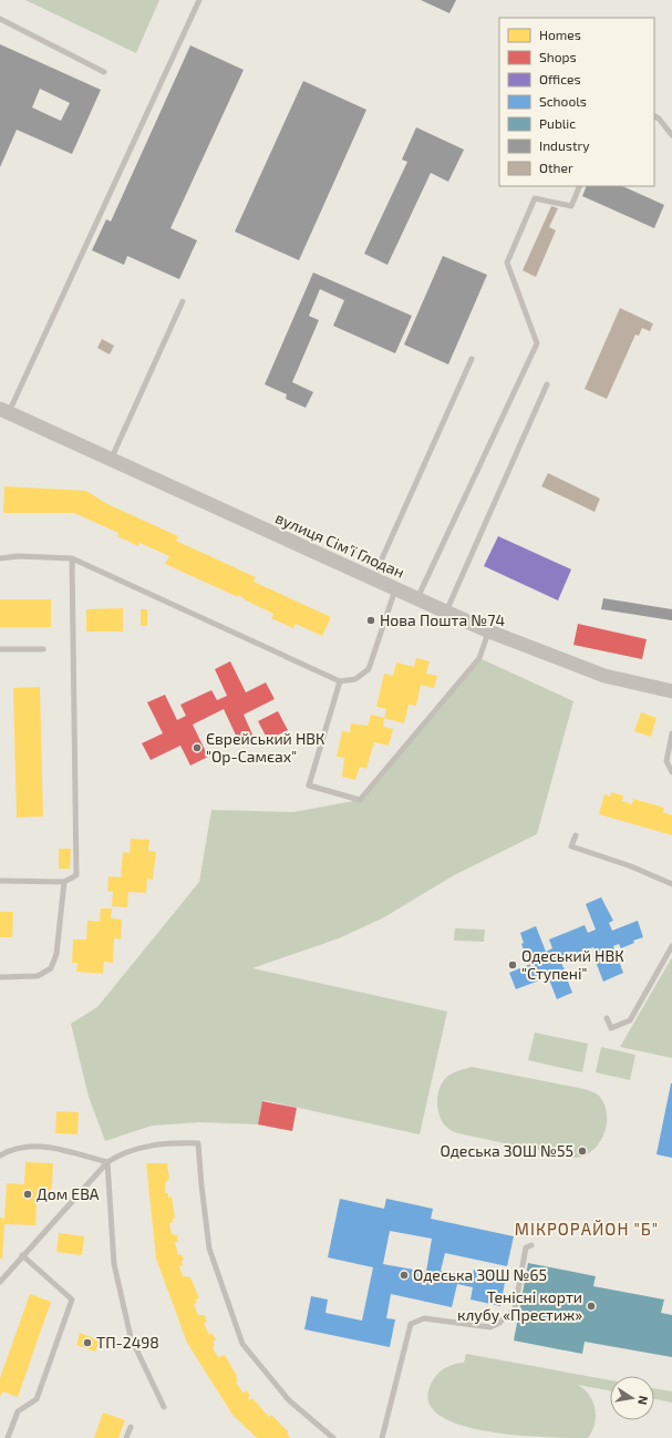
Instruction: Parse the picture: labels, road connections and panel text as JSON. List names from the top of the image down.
{
  "streets": {
    "street": ["вулиця Сім'ї Глодан"]
  },
  "districts": ["МІКРОРАЙОН \"Б\""],
  "places": [
    "Нова Пошта №74",
    "Єврейський НВК \"Ор-Самєах\"",
    "Одеський НВК \"Ступені\"",
    "Одеська ЗОШ №55",
    "Дом ЕВА",
    "Одеська ЗОШ №65",
    "Тенісні корти клубу «Престиж»",
    "ТП-2498"
  ],
  "legend": [
    "Homes",
    "Shops",
    "Offices",
    "Schools",
    "Public",
    "Industry",
    "Other"
  ],
  "north": "right"
}
